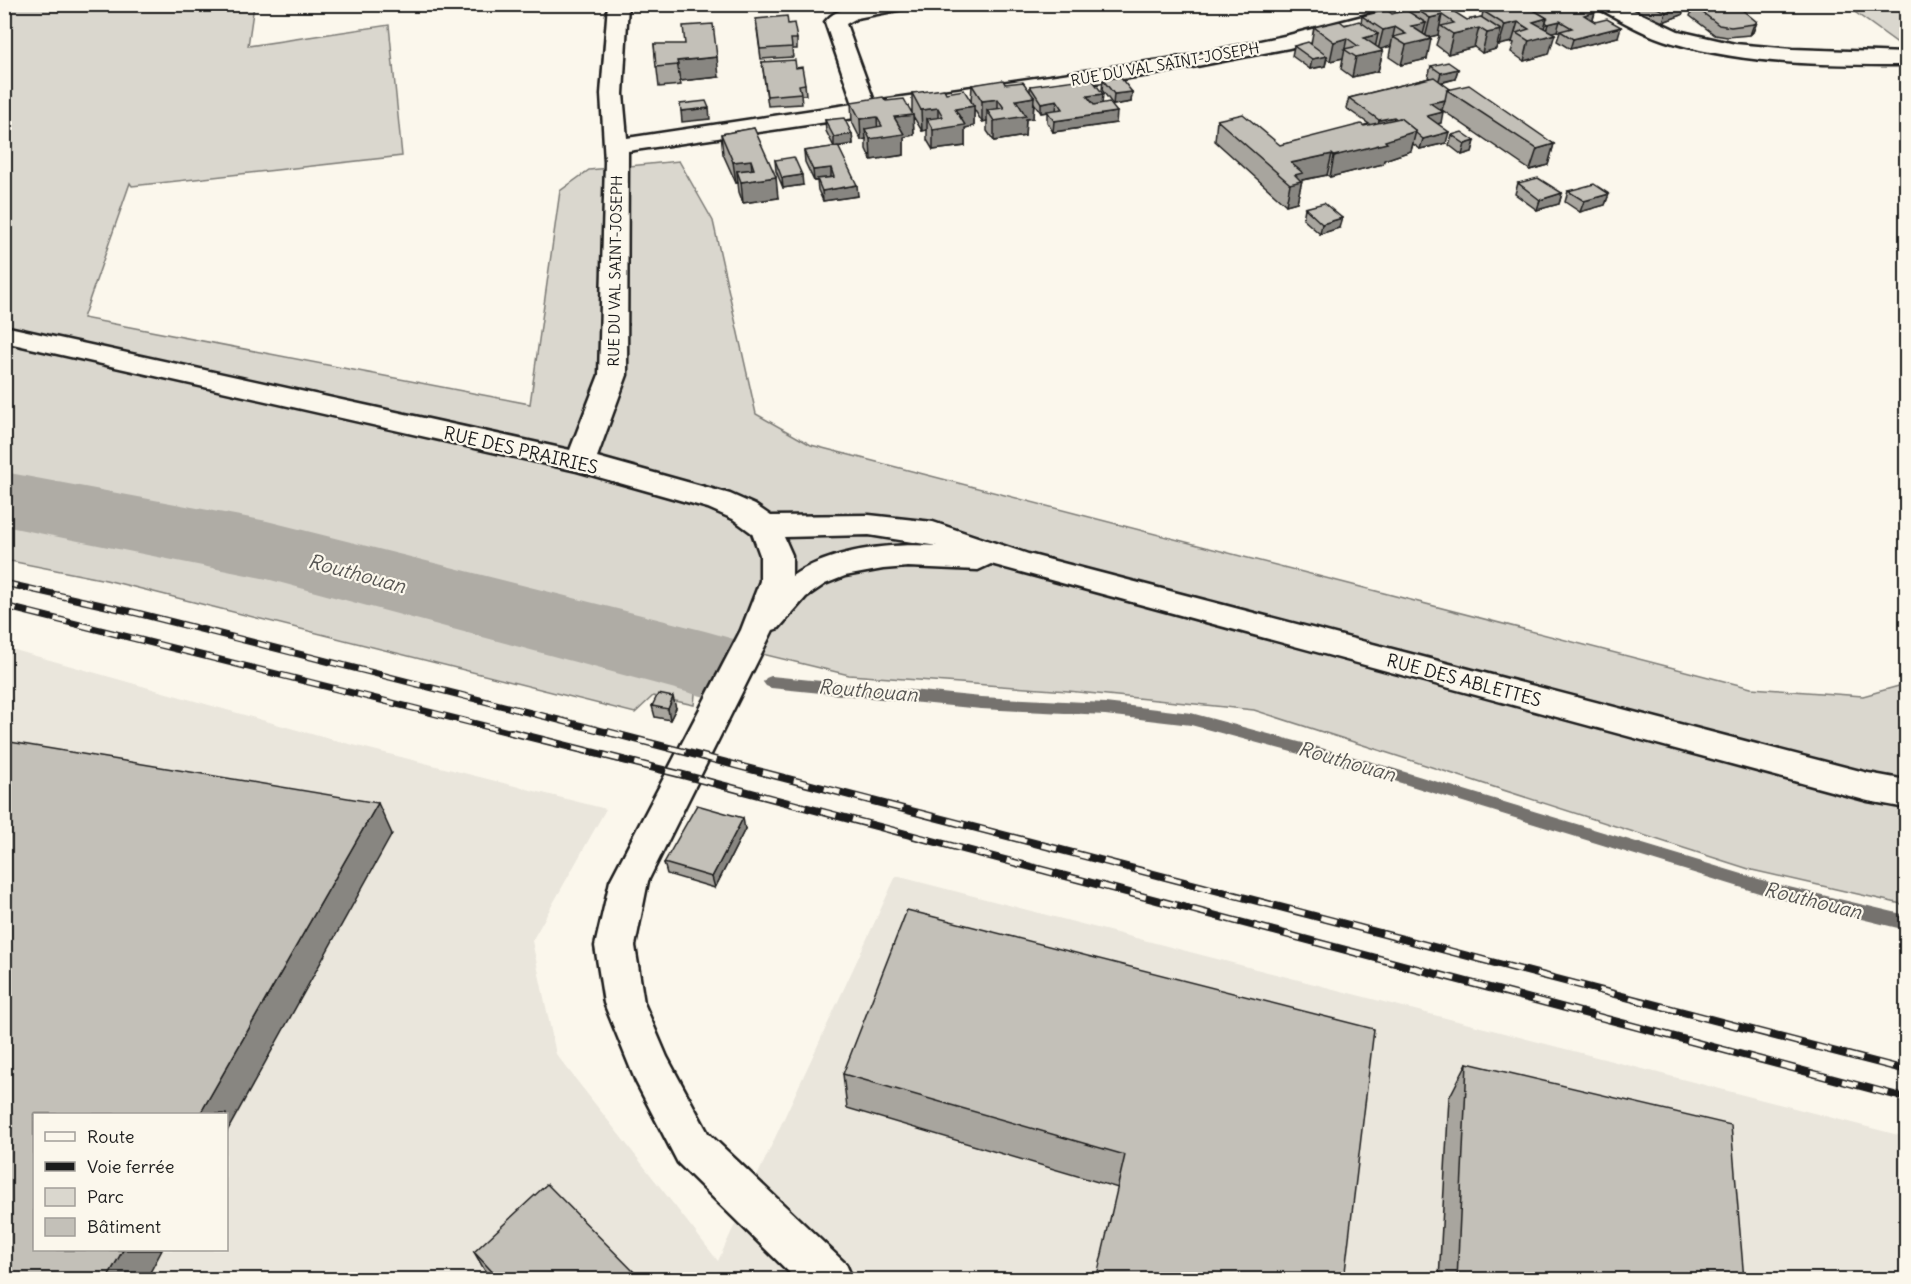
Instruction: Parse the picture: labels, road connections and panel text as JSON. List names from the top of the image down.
{
  "streets": {
    "street": ["RUE DU VAL SAINT-JOSEPH", "RUE DES PRAIRIES", "RUE DES ABLETTES"]
  },
  "crossings": [
    ["RUE DU VAL SAINT-JOSEPH", "RUE DES PRAIRIES"],
    ["RUE DES PRAIRIES", "RUE DES ABLETTES"]
  ],
  "water": ["Routhouan"],
  "legend": [
    "Route",
    "Voie ferrée",
    "Parc",
    "Bâtiment"
  ]
}
